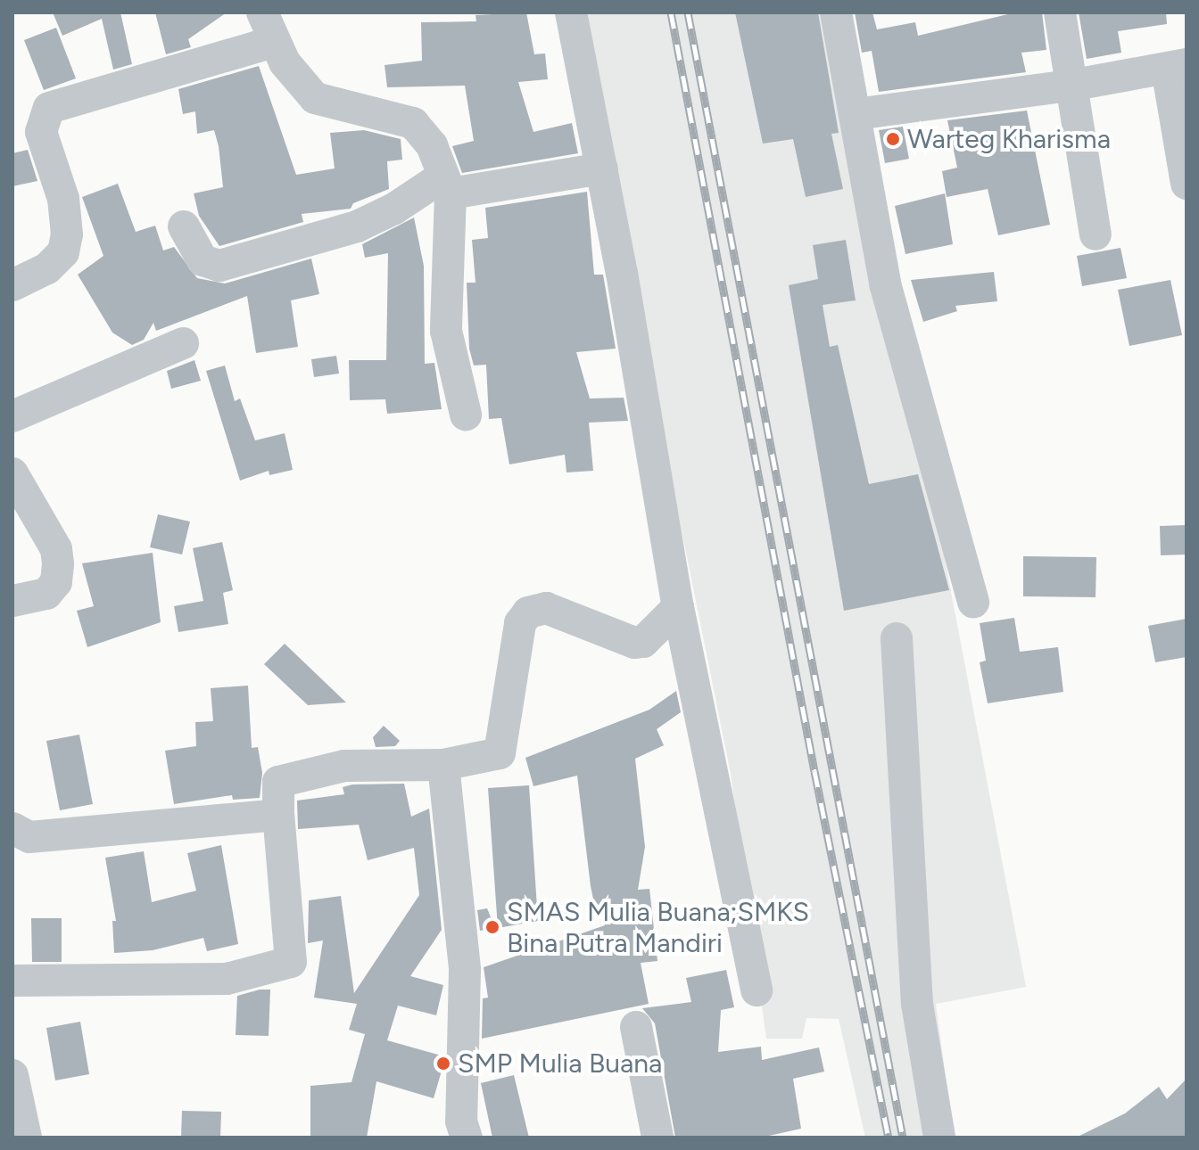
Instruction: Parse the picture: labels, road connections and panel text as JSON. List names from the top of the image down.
{
  "places": ["Warteg Kharisma", "SMAS Mulia Buana;SMKS Bina Putra Mandiri", "SMP Mulia Buana"]
}
